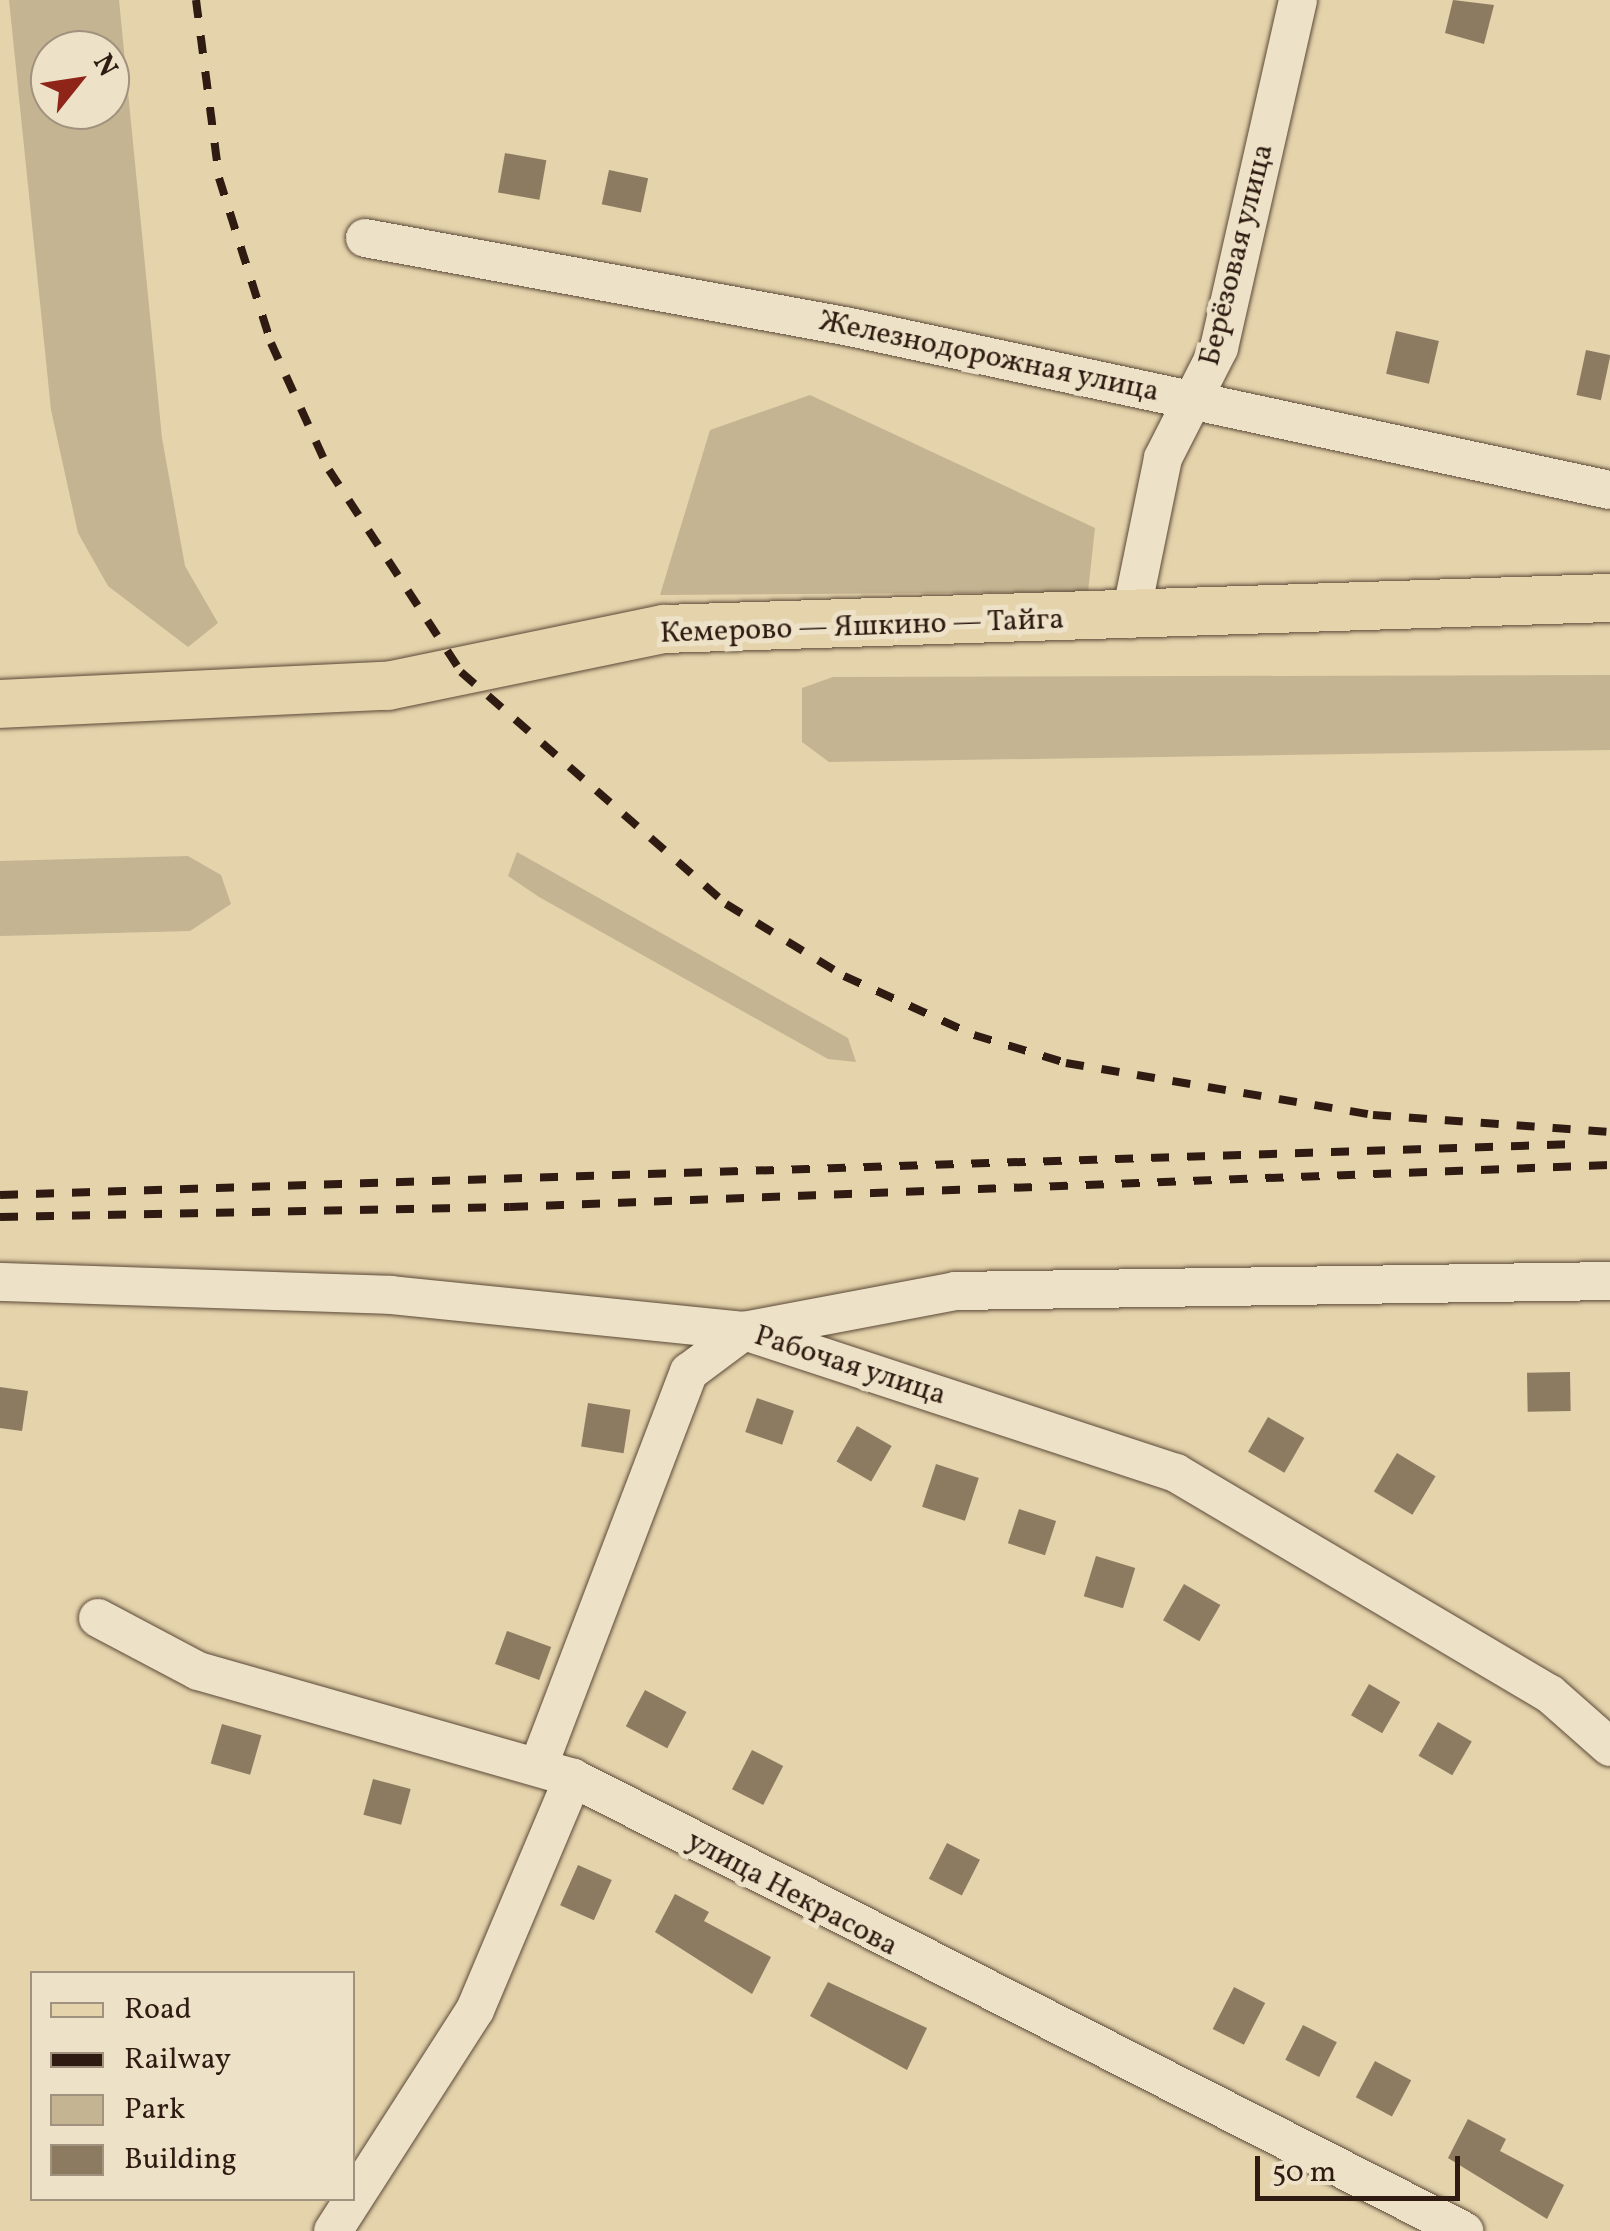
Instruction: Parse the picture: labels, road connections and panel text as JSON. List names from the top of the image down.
{
  "streets": {
    "main road": ["Кемерово — Яшкино — Тайга"],
    "street": [
      "Берёзовая улица",
      "Железнодорожная улица",
      "Рабочая улица",
      "улица Некрасова"
    ]
  },
  "crossings": [
    ["Берёзовая улица", "Железнодорожная улица"],
    ["Берёзовая улица", "Кемерово — Яшкино — Тайга"]
  ],
  "legend": [
    "Road",
    "Railway",
    "Park",
    "Building"
  ],
  "scale_bar": "50 m",
  "north": "top right"
}
